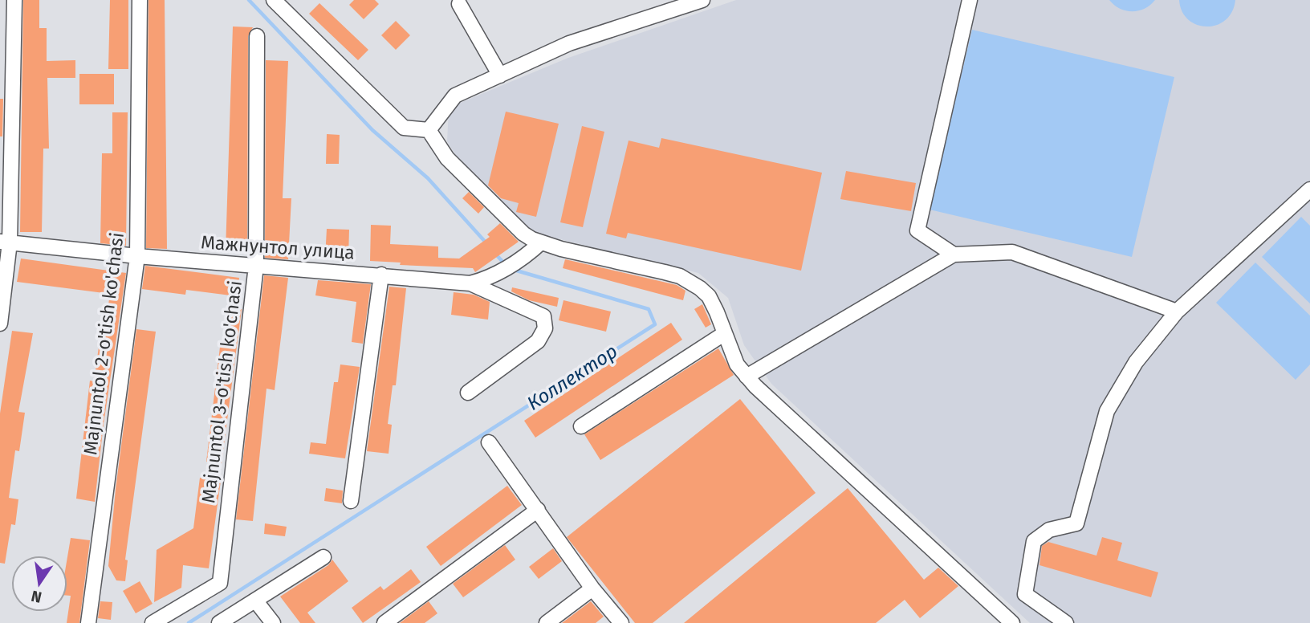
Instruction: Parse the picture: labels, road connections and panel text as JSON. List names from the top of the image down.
{
  "streets": {
    "street": ["Мажнунтол улица", "Majnuntol 2-o'tish ko'chasi", "Majnuntol 3-o'tish ko'chasi"]
  },
  "crossings": [
    ["Мажнунтол улица", "Majnuntol 2-o'tish ko'chasi"],
    ["Мажнунтол улица", "Majnuntol 3-o'tish ko'chasi"]
  ],
  "water": ["Коллектор"],
  "north": "bottom"
}
